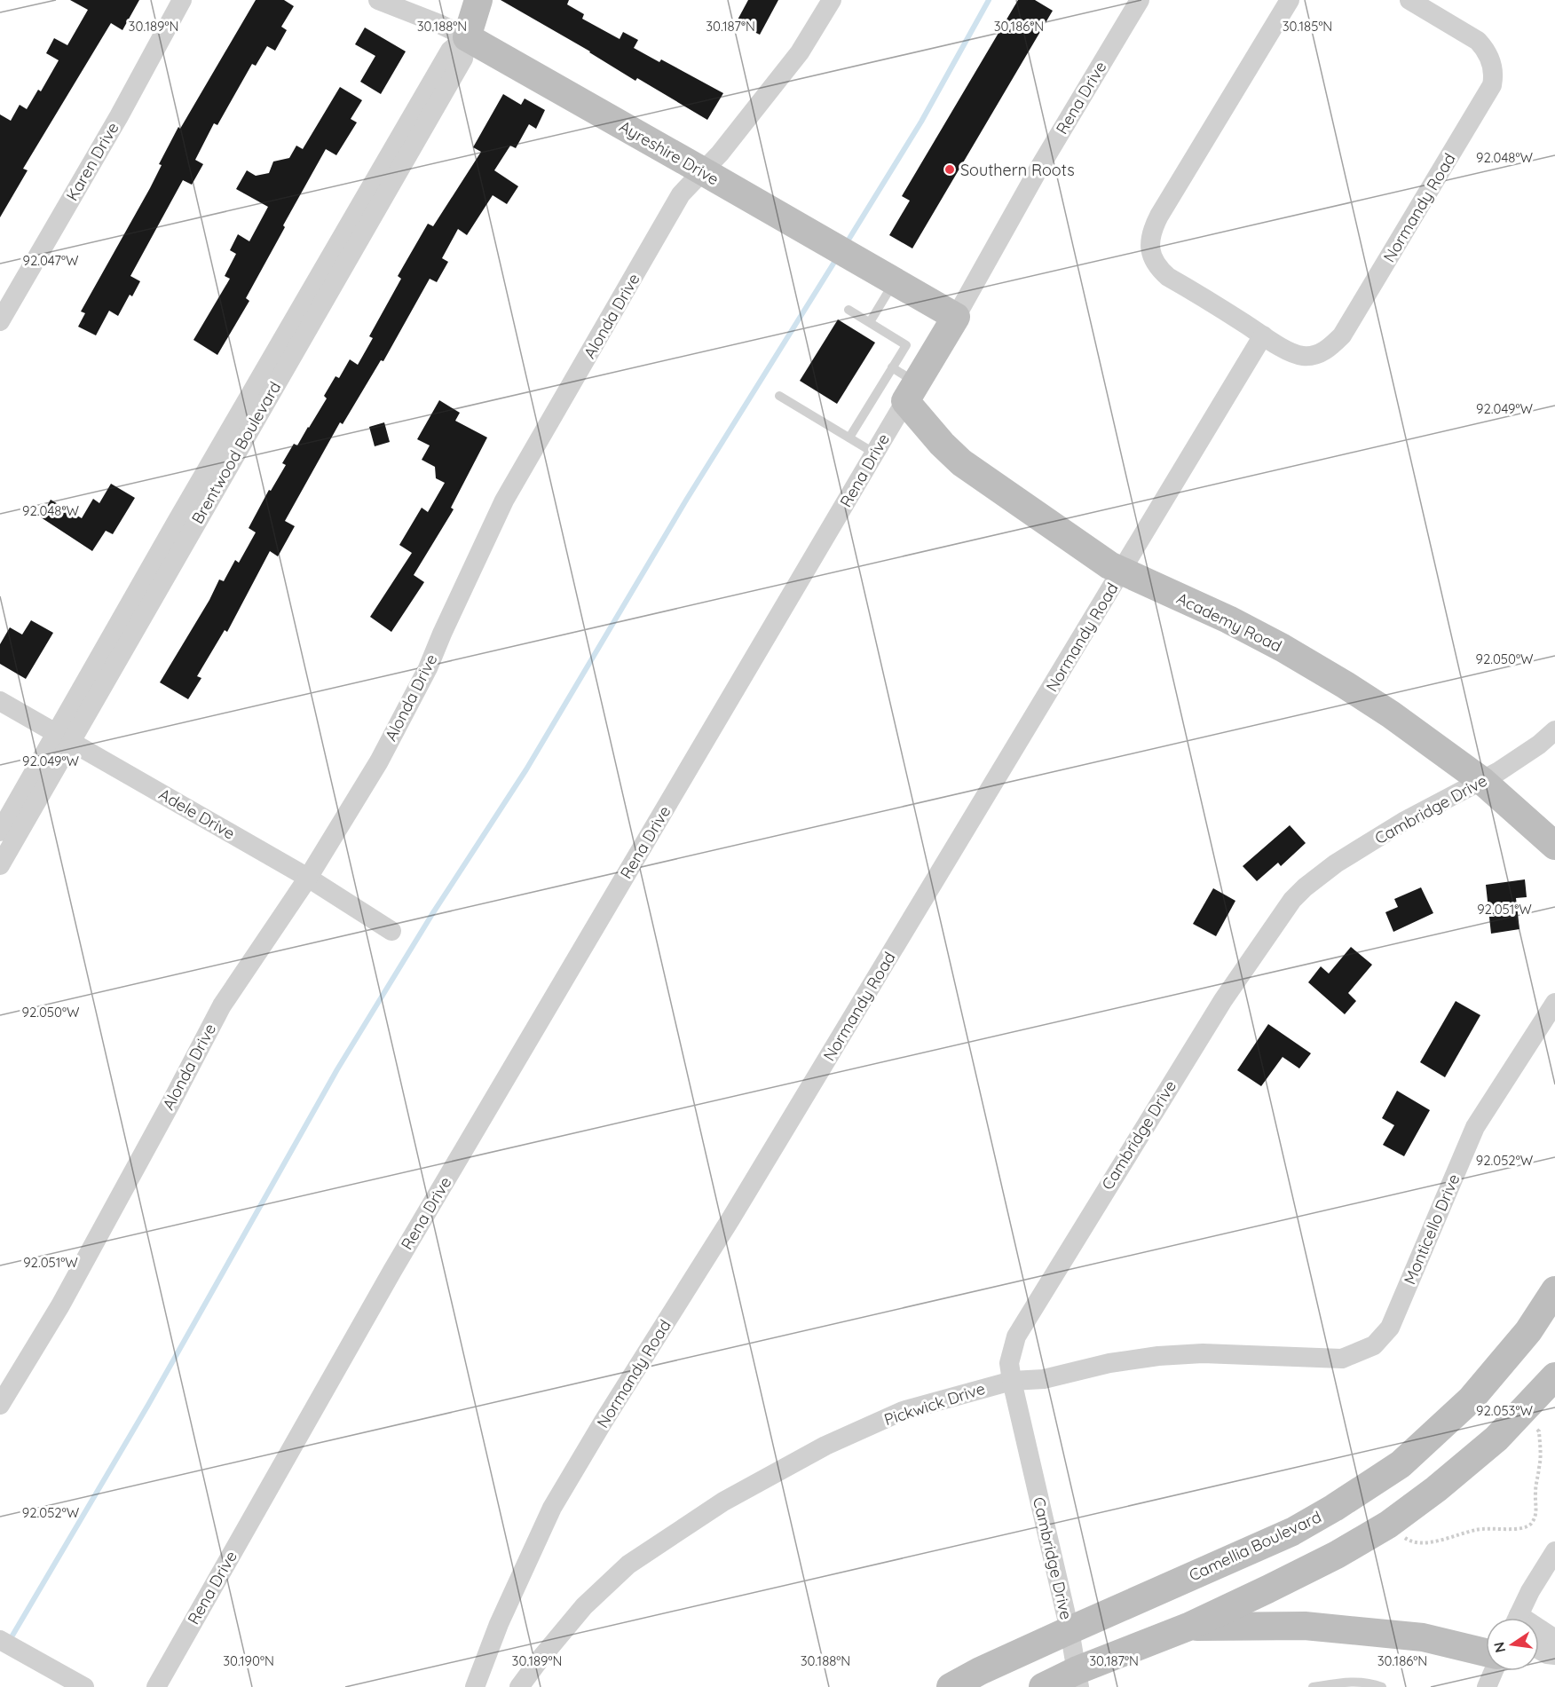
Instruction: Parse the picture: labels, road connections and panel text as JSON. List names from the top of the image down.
{
  "streets": {
    "street": [
      "Rena Drive",
      "Ayreshire Drive",
      "Karen Drive",
      "Normandy Road",
      "Alonda Drive",
      "Brentwood Boulevard",
      "Academy Road",
      "Cambridge Drive",
      "Adele Drive",
      "Monticello Drive",
      "Pickwick Drive",
      "Camellia Boulevard"
    ]
  },
  "crossings": [
    ["Rena Drive", "Ayreshire Drive"],
    ["Rena Drive", "Academy Road"],
    ["Ayreshire Drive", "Alonda Drive"],
    ["Ayreshire Drive", "Brentwood Boulevard"],
    ["Normandy Road", "Academy Road"],
    ["Alonda Drive", "Adele Drive"],
    ["Brentwood Boulevard", "Adele Drive"],
    ["Academy Road", "Cambridge Drive"],
    ["Cambridge Drive", "Pickwick Drive"],
    ["Cambridge Drive", "Camellia Boulevard"],
    ["Monticello Drive", "Pickwick Drive"]
  ],
  "places": ["Southern Roots"],
  "north": "left",
  "coordinates": [
    "30.189°N",
    "30.188°N",
    "30.187°N",
    "30.186°N",
    "30.185°N",
    "92.048°W",
    "92.047°W",
    "92.049°W",
    "92.050°W",
    "92.051°W",
    "92.052°W",
    "92.053°W",
    "30.190°N"
  ]
}
